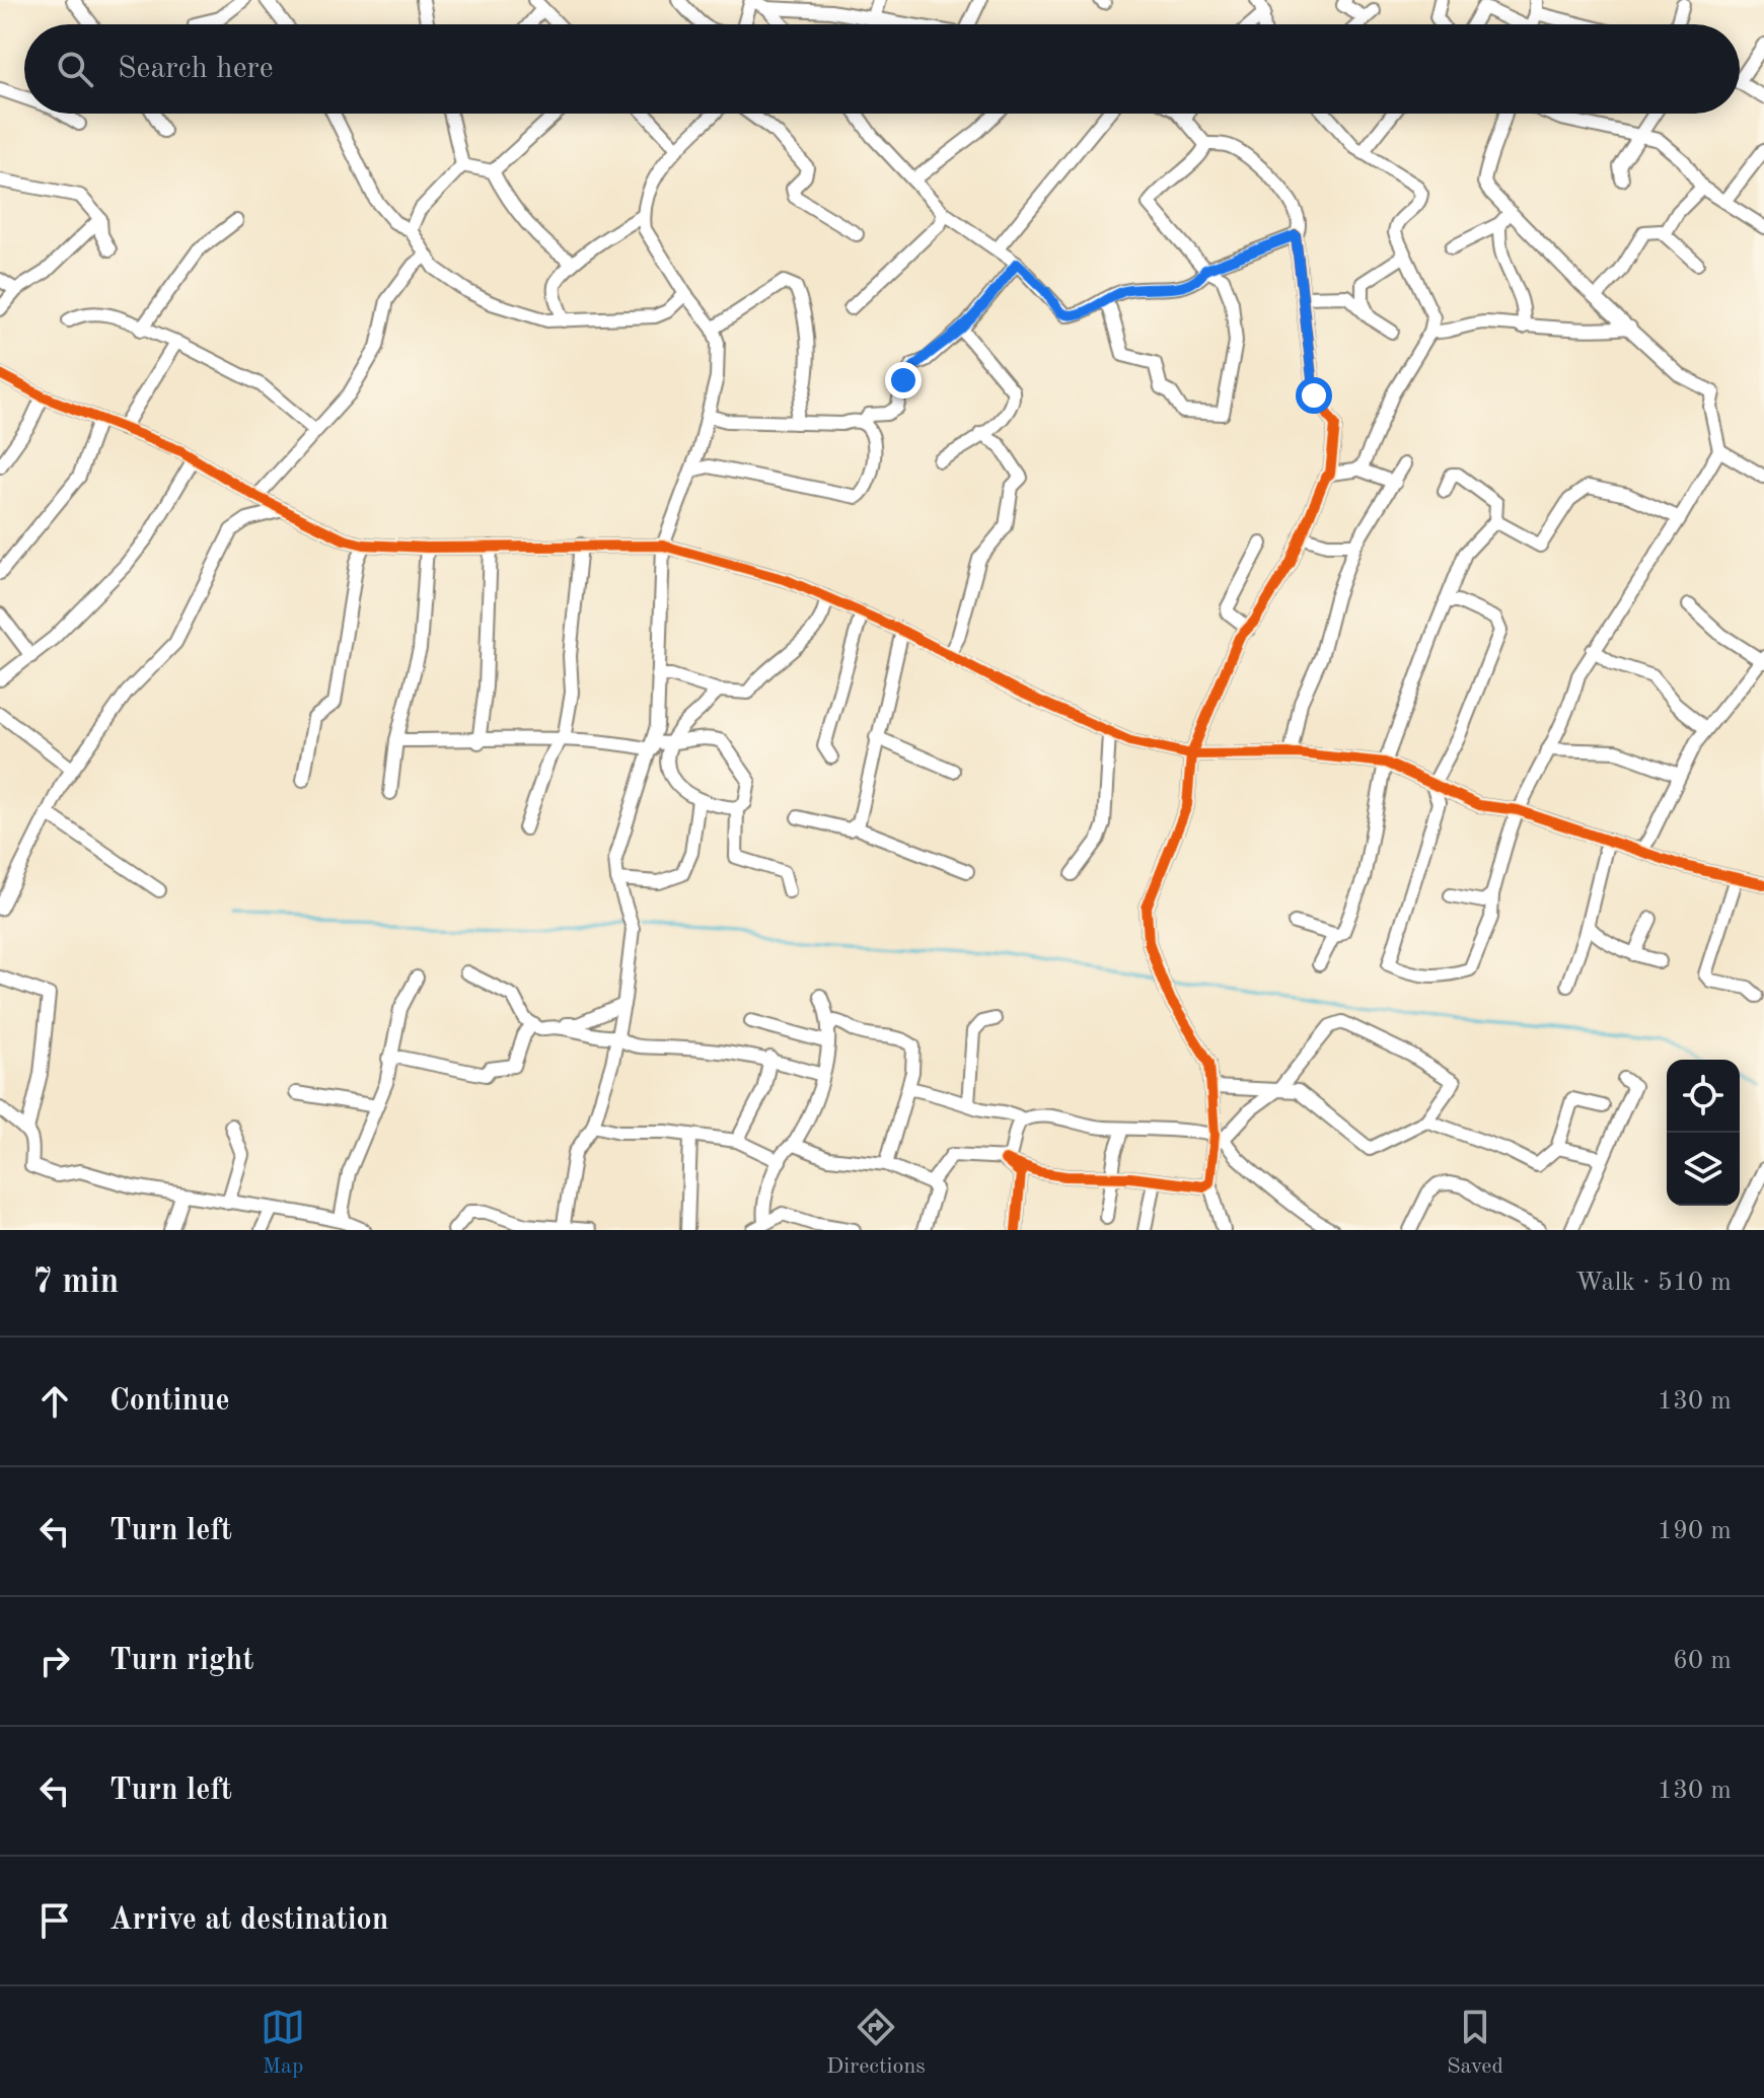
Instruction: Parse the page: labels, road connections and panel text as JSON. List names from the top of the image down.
{
  "page": {
    "search": "Search here",
    "heading": ["7 min", "Walk · 510 m"],
    "list": [
      ["Continue", "130 m"],
      ["Turn left", "190 m"],
      ["Turn right", "60 m"],
      ["Turn left", "130 m"],
      "Arrive at destination"
    ],
    "nav": ["Map", "Directions", "Saved"]
  }
}
